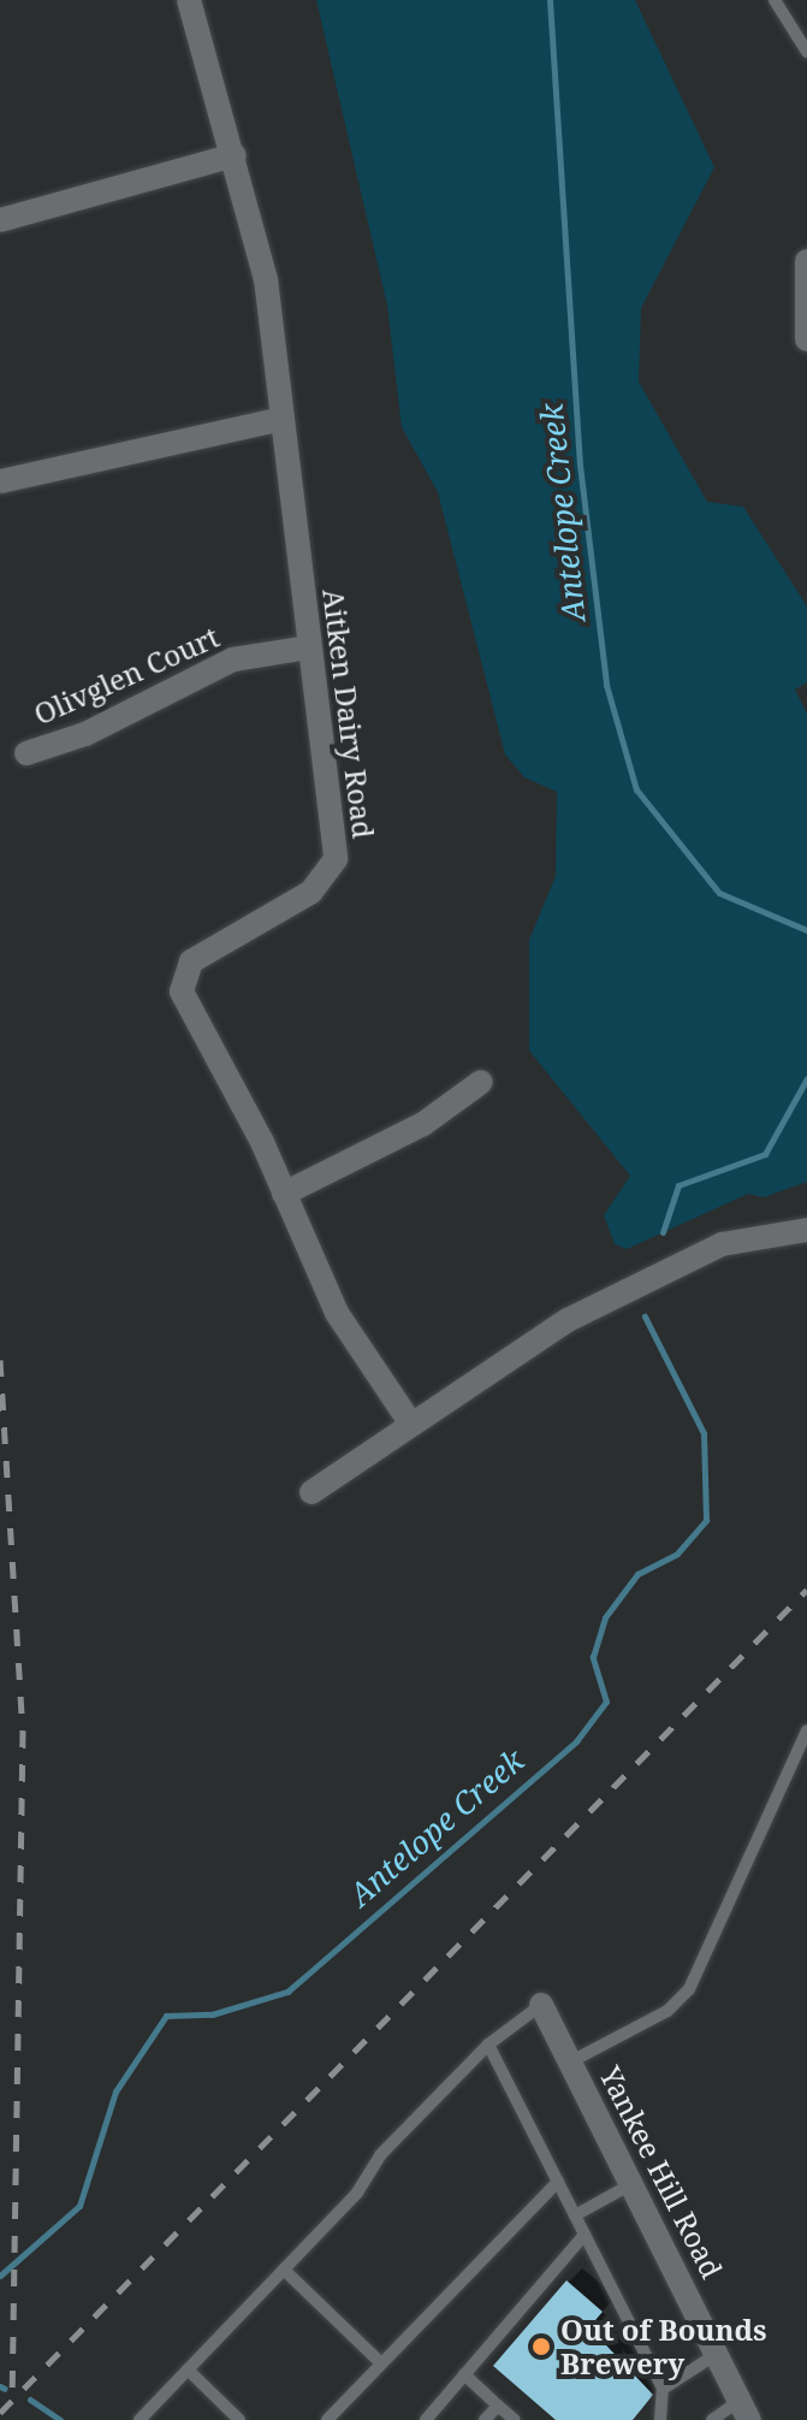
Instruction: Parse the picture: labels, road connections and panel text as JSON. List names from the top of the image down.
{
  "streets": {
    "street": ["Olivglen Court", "Aitken Dairy Road", "Yankee Hill Road"]
  },
  "crossings": [
    ["Olivglen Court", "Aitken Dairy Road"]
  ],
  "water": ["Antelope Creek"],
  "places": ["Out of Bounds Brewery"]
}
